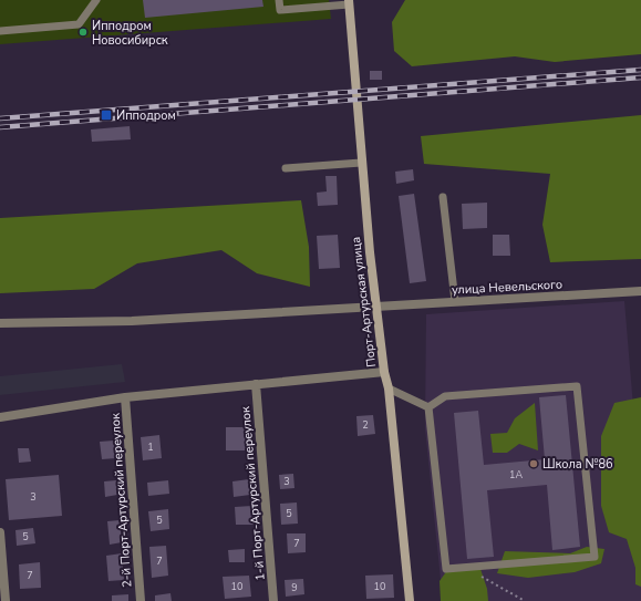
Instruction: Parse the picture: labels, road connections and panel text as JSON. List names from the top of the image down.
{
  "streets": {
    "street": [
      "улица Невельского",
      "Порт-Артурская улица",
      "1-й Порт-Артурский переулок",
      "2-й Порт-Артурский переулок"
    ]
  },
  "crossings": [
    ["улица Невельского", "Порт-Артурская улица"]
  ],
  "places": {
    "other": ["Ипподром Новосибирск", "Школа №86"],
    "transit": ["Ипподром"]
  },
  "house_numbers": [
    "2",
    "1",
    "1А",
    "3",
    "3",
    "5",
    "5",
    "5",
    "7",
    "7",
    "7",
    "10",
    "10",
    "9"
  ]
}
